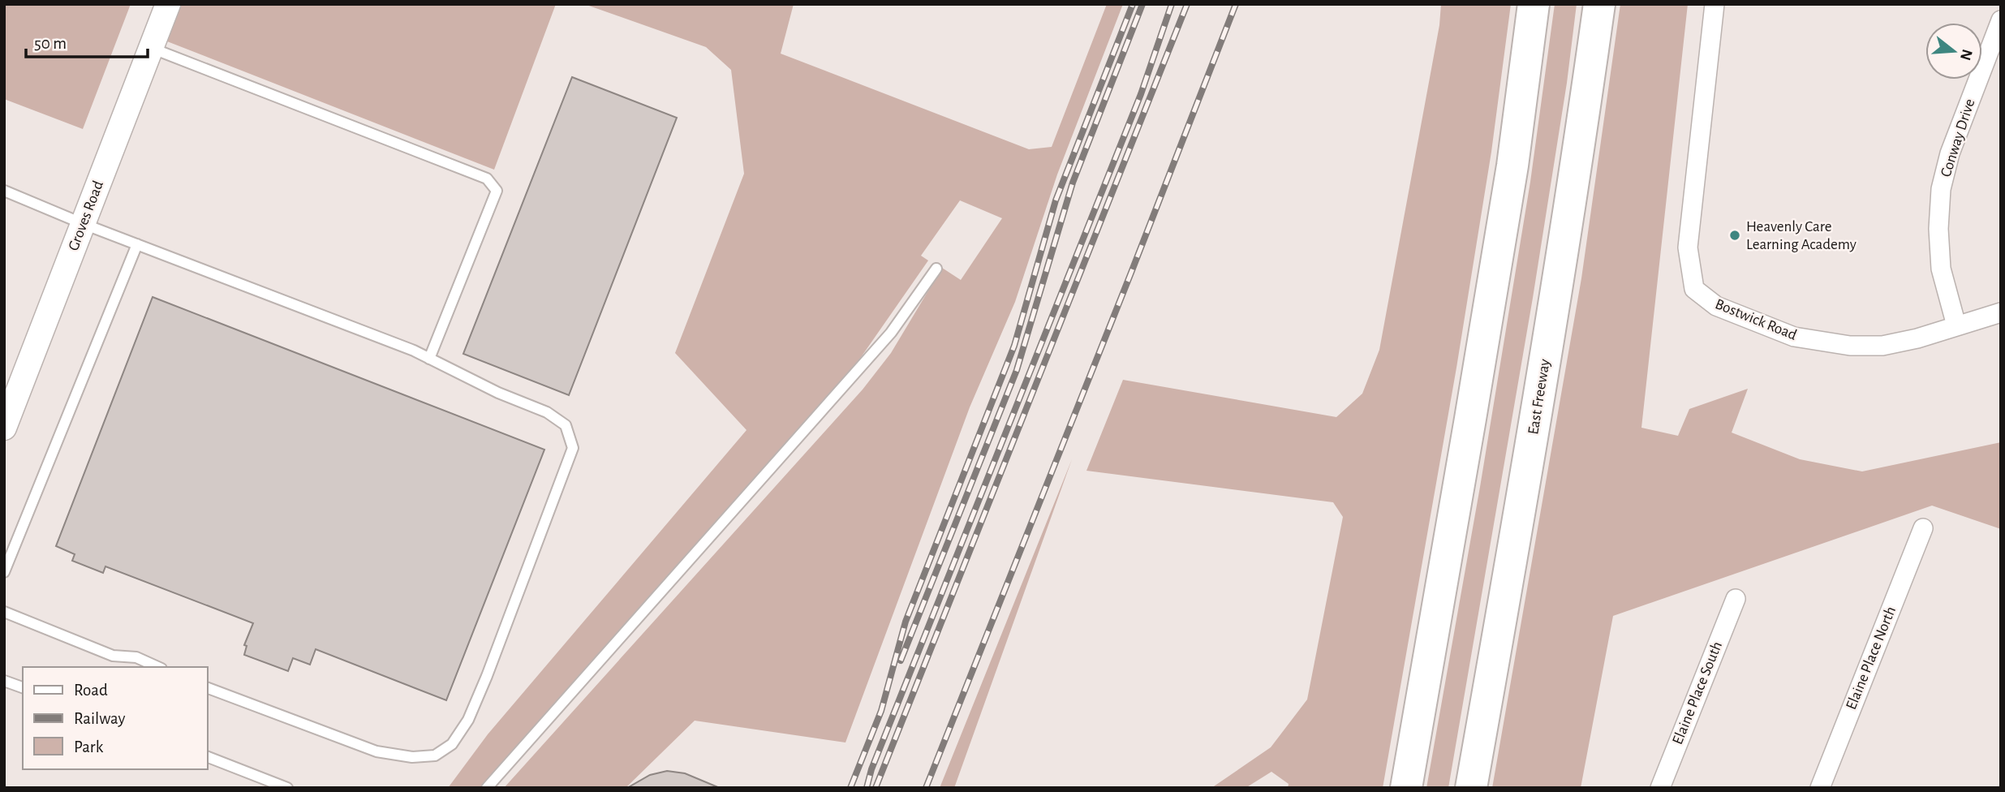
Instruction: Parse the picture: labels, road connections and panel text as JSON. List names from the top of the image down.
{
  "streets": {
    "highway": ["East Freeway"],
    "street": [
      "Conway Drive",
      "Groves Road",
      "Bostwick Road",
      "Elaine Place North",
      "Elaine Place South"
    ]
  },
  "crossings": [
    ["Conway Drive", "Bostwick Road"]
  ],
  "places": ["Heavenly Care Learning Academy"],
  "legend": ["Road", "Railway", "Park"],
  "scale_bar": "50 m",
  "north": "right"
}
